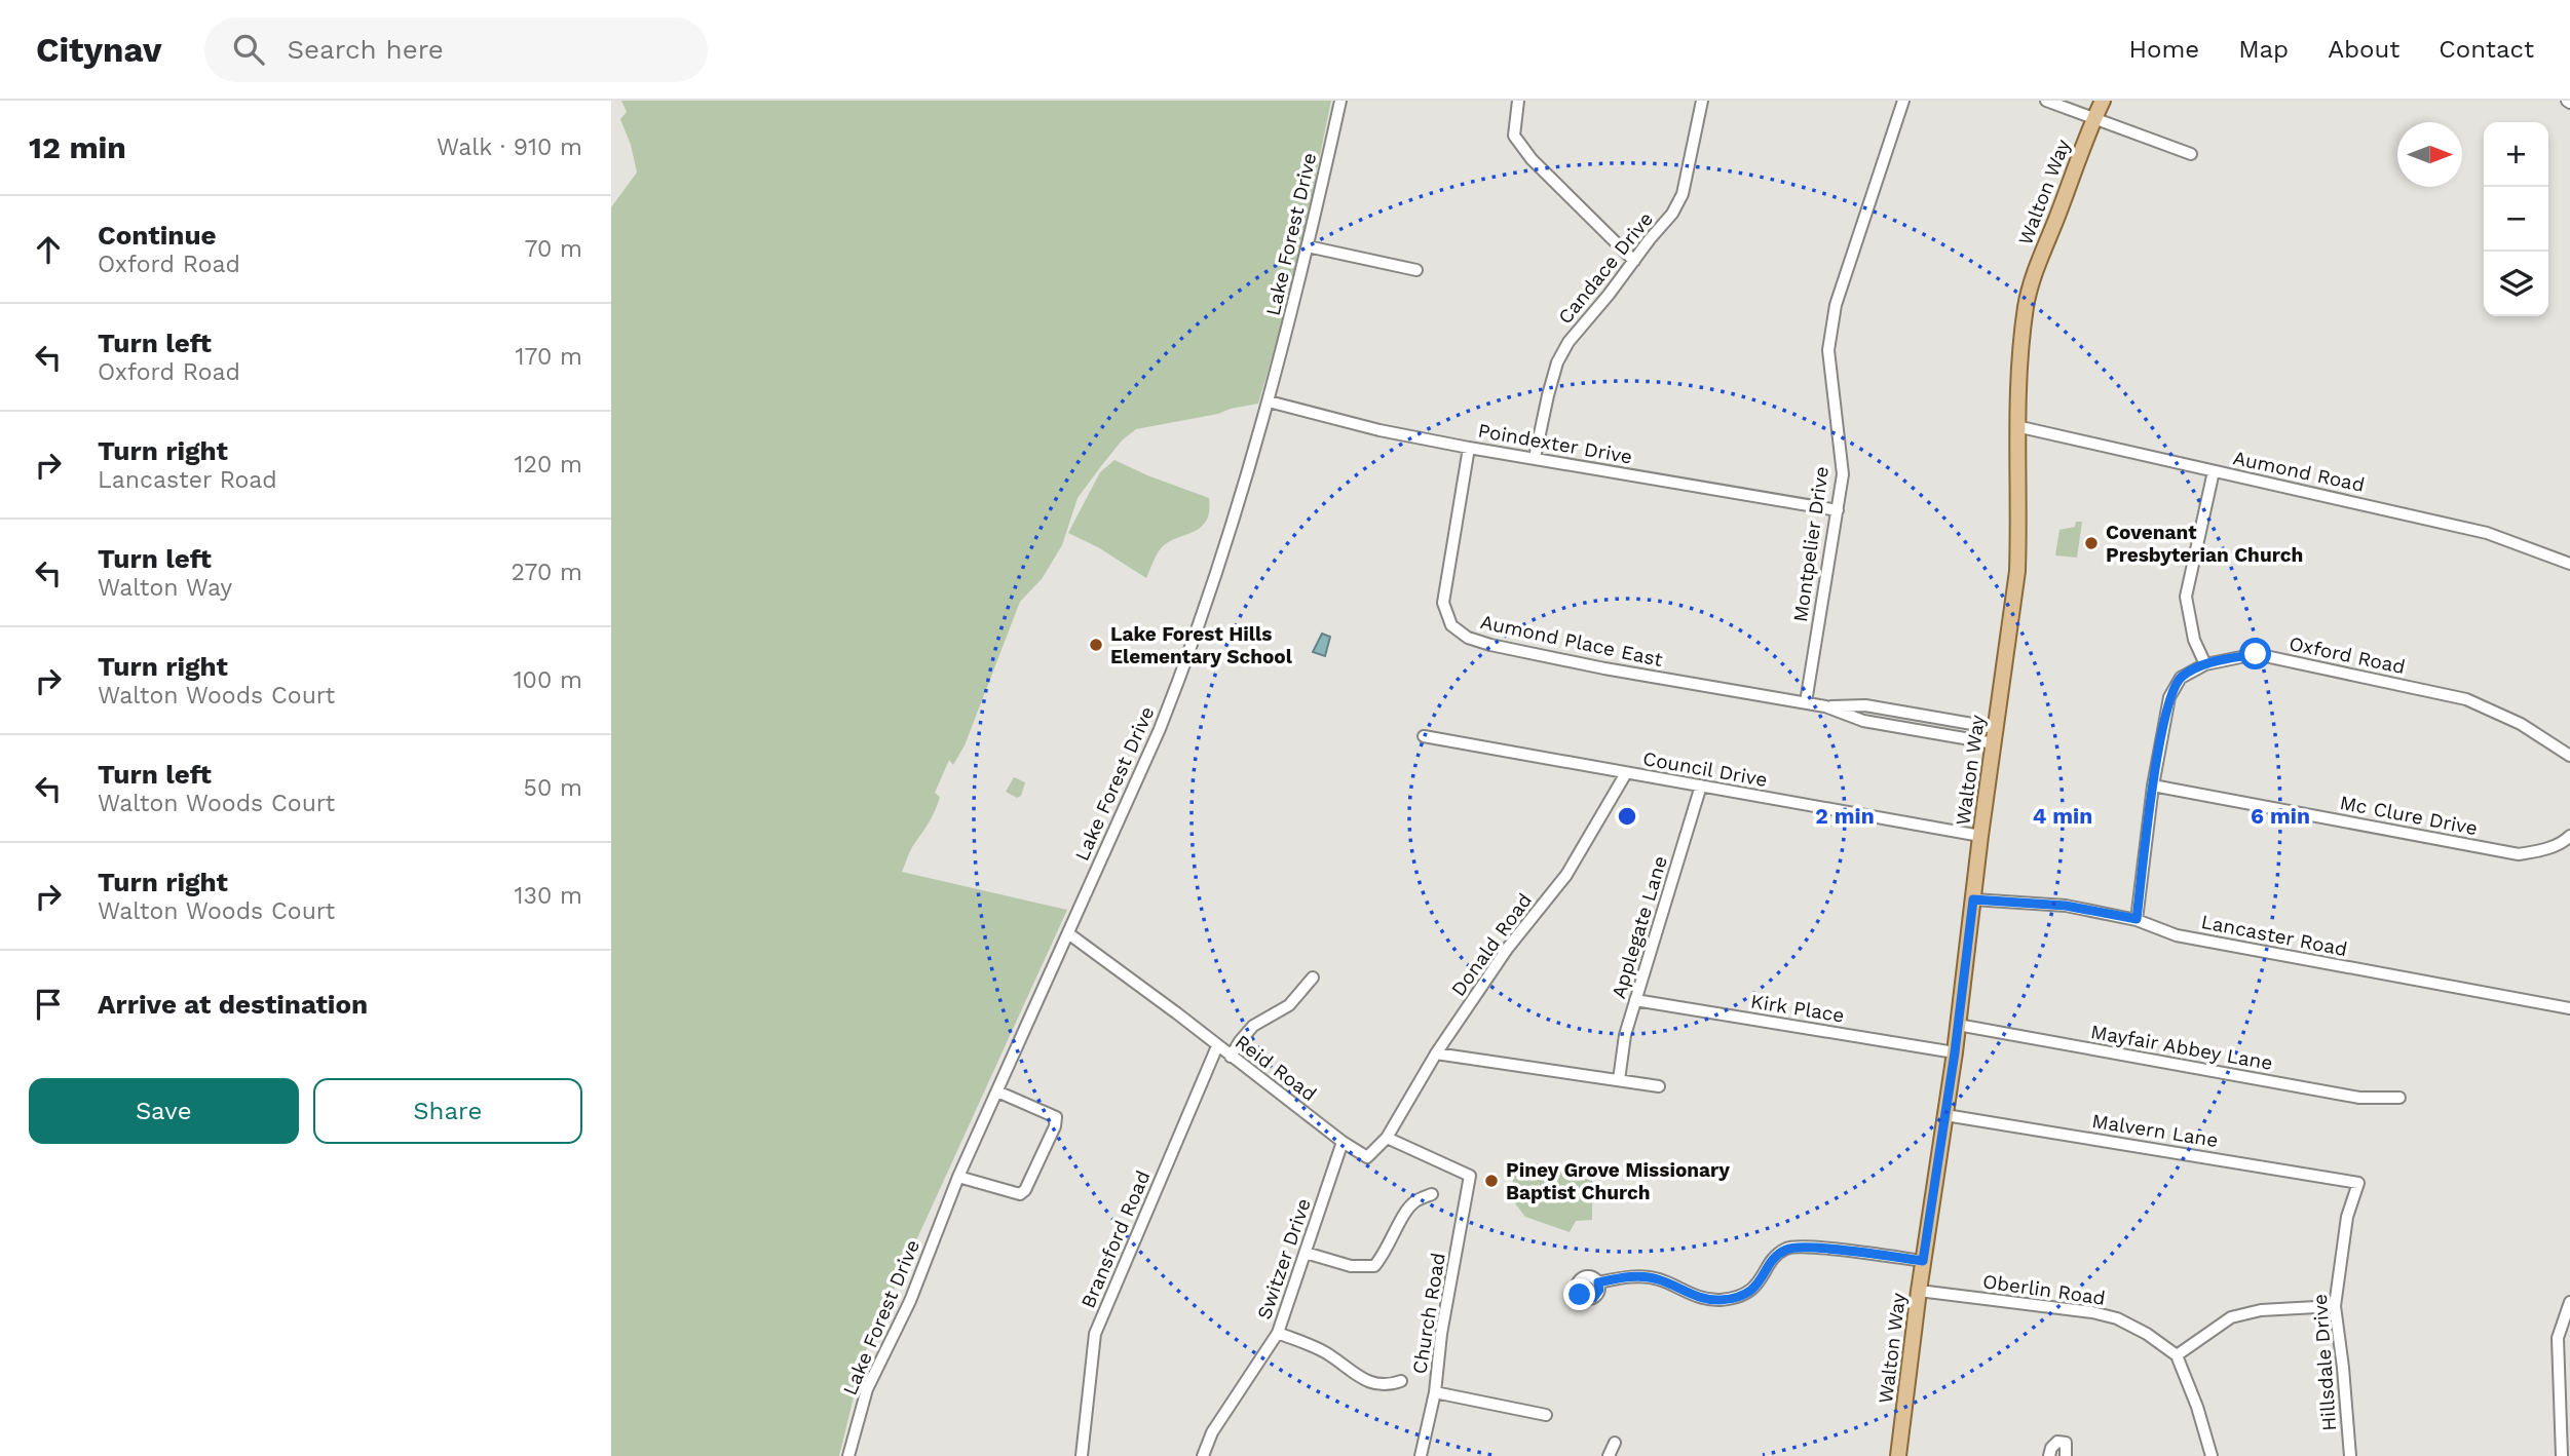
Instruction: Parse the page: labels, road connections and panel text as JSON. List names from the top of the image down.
{
  "streets": {
    "main road": ["Walton Way"],
    "street": [
      "Lake Forest Drive",
      "Candace Drive",
      "Poindexter Drive",
      "Aumond Road",
      "Montpelier Drive",
      "Aumond Place East",
      "Oxford Road",
      "Council Drive",
      "Mc Clure Drive",
      "Applegate Lane",
      "Lancaster Road",
      "Donald Road",
      "Kirk Place",
      "Mayfair Abbey Lane",
      "Reid Road",
      "Malvern Lane",
      "Bransford Road",
      "Switzer Drive",
      "Oberlin Road",
      "Church Road",
      "Hillsdale Drive"
    ]
  },
  "crossings": [
    ["Walton Way", "Aumond Road"],
    ["Walton Way", "Aumond Place East"],
    ["Walton Way", "Council Drive"],
    ["Walton Way", "Lancaster Road"],
    ["Walton Way", "Kirk Place"],
    ["Walton Way", "Mayfair Abbey Lane"],
    ["Walton Way", "Malvern Lane"],
    ["Walton Way", "Oberlin Road"],
    ["Lake Forest Drive", "Poindexter Drive"],
    ["Lake Forest Drive", "Reid Road"],
    ["Candace Drive", "Poindexter Drive"],
    ["Poindexter Drive", "Montpelier Drive"],
    ["Poindexter Drive", "Aumond Place East"],
    ["Montpelier Drive", "Aumond Place East"],
    ["Oxford Road", "Mc Clure Drive"],
    ["Oxford Road", "Lancaster Road"],
    ["Council Drive", "Applegate Lane"],
    ["Council Drive", "Donald Road"],
    ["Applegate Lane", "Kirk Place"],
    ["Donald Road", "Reid Road"],
    ["Donald Road", "Church Road"],
    ["Reid Road", "Bransford Road"],
    ["Reid Road", "Switzer Drive"],
    ["Reid Road", "Church Road"],
    ["Malvern Lane", "Hillsdale Drive"]
  ],
  "places": ["Covenant Presbyterian Church", "Lake Forest Hills Elementary School", "Piney Grove Missionary Baptist Church"],
  "north": "right",
  "page": {
    "header": "Citynav",
    "search": "Search here",
    "nav": [
      "Home",
      "Map",
      "About",
      "Contact"
    ],
    "heading": ["12 min", "Walk · 910 m"],
    "map_buttons": ["+", "−"],
    "list": [
      ["Continue", "Oxford Road", "70 m"],
      ["Turn left", "Oxford Road", "170 m"],
      ["Turn right", "Lancaster Road", "120 m"],
      ["Turn left", "Walton Way", "270 m"],
      ["Turn right", "Walton Woods Court", "100 m"],
      ["Turn left", "Walton Woods Court", "50 m"],
      ["Turn right", "Walton Woods Court", "130 m"],
      "Arrive at destination"
    ],
    "buttons": ["Save", "Share"]
  },
  "rings": ["2 min", "4 min", "6 min"]
}
